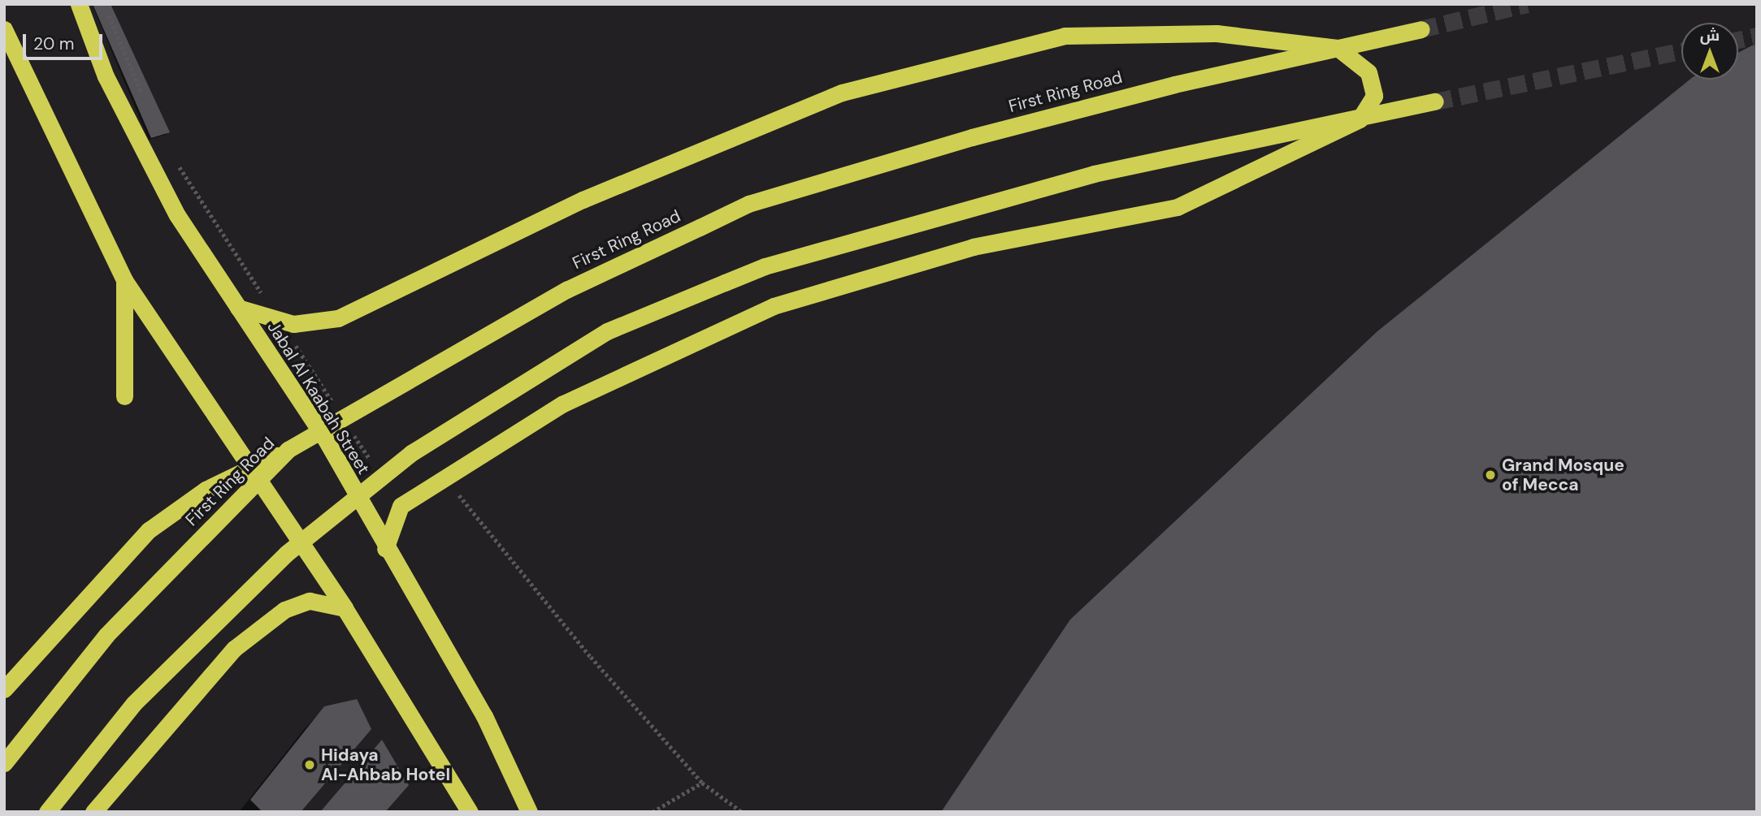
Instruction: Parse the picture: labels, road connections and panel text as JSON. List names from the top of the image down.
{
  "streets": {
    "highway": ["First Ring Road", "Jabal Al Kaabah Street"]
  },
  "places": ["Grand Mosque of Mecca", "Hidaya Al-Ahbab Hotel"],
  "scale_bar": "20 m",
  "north": "top"
}
